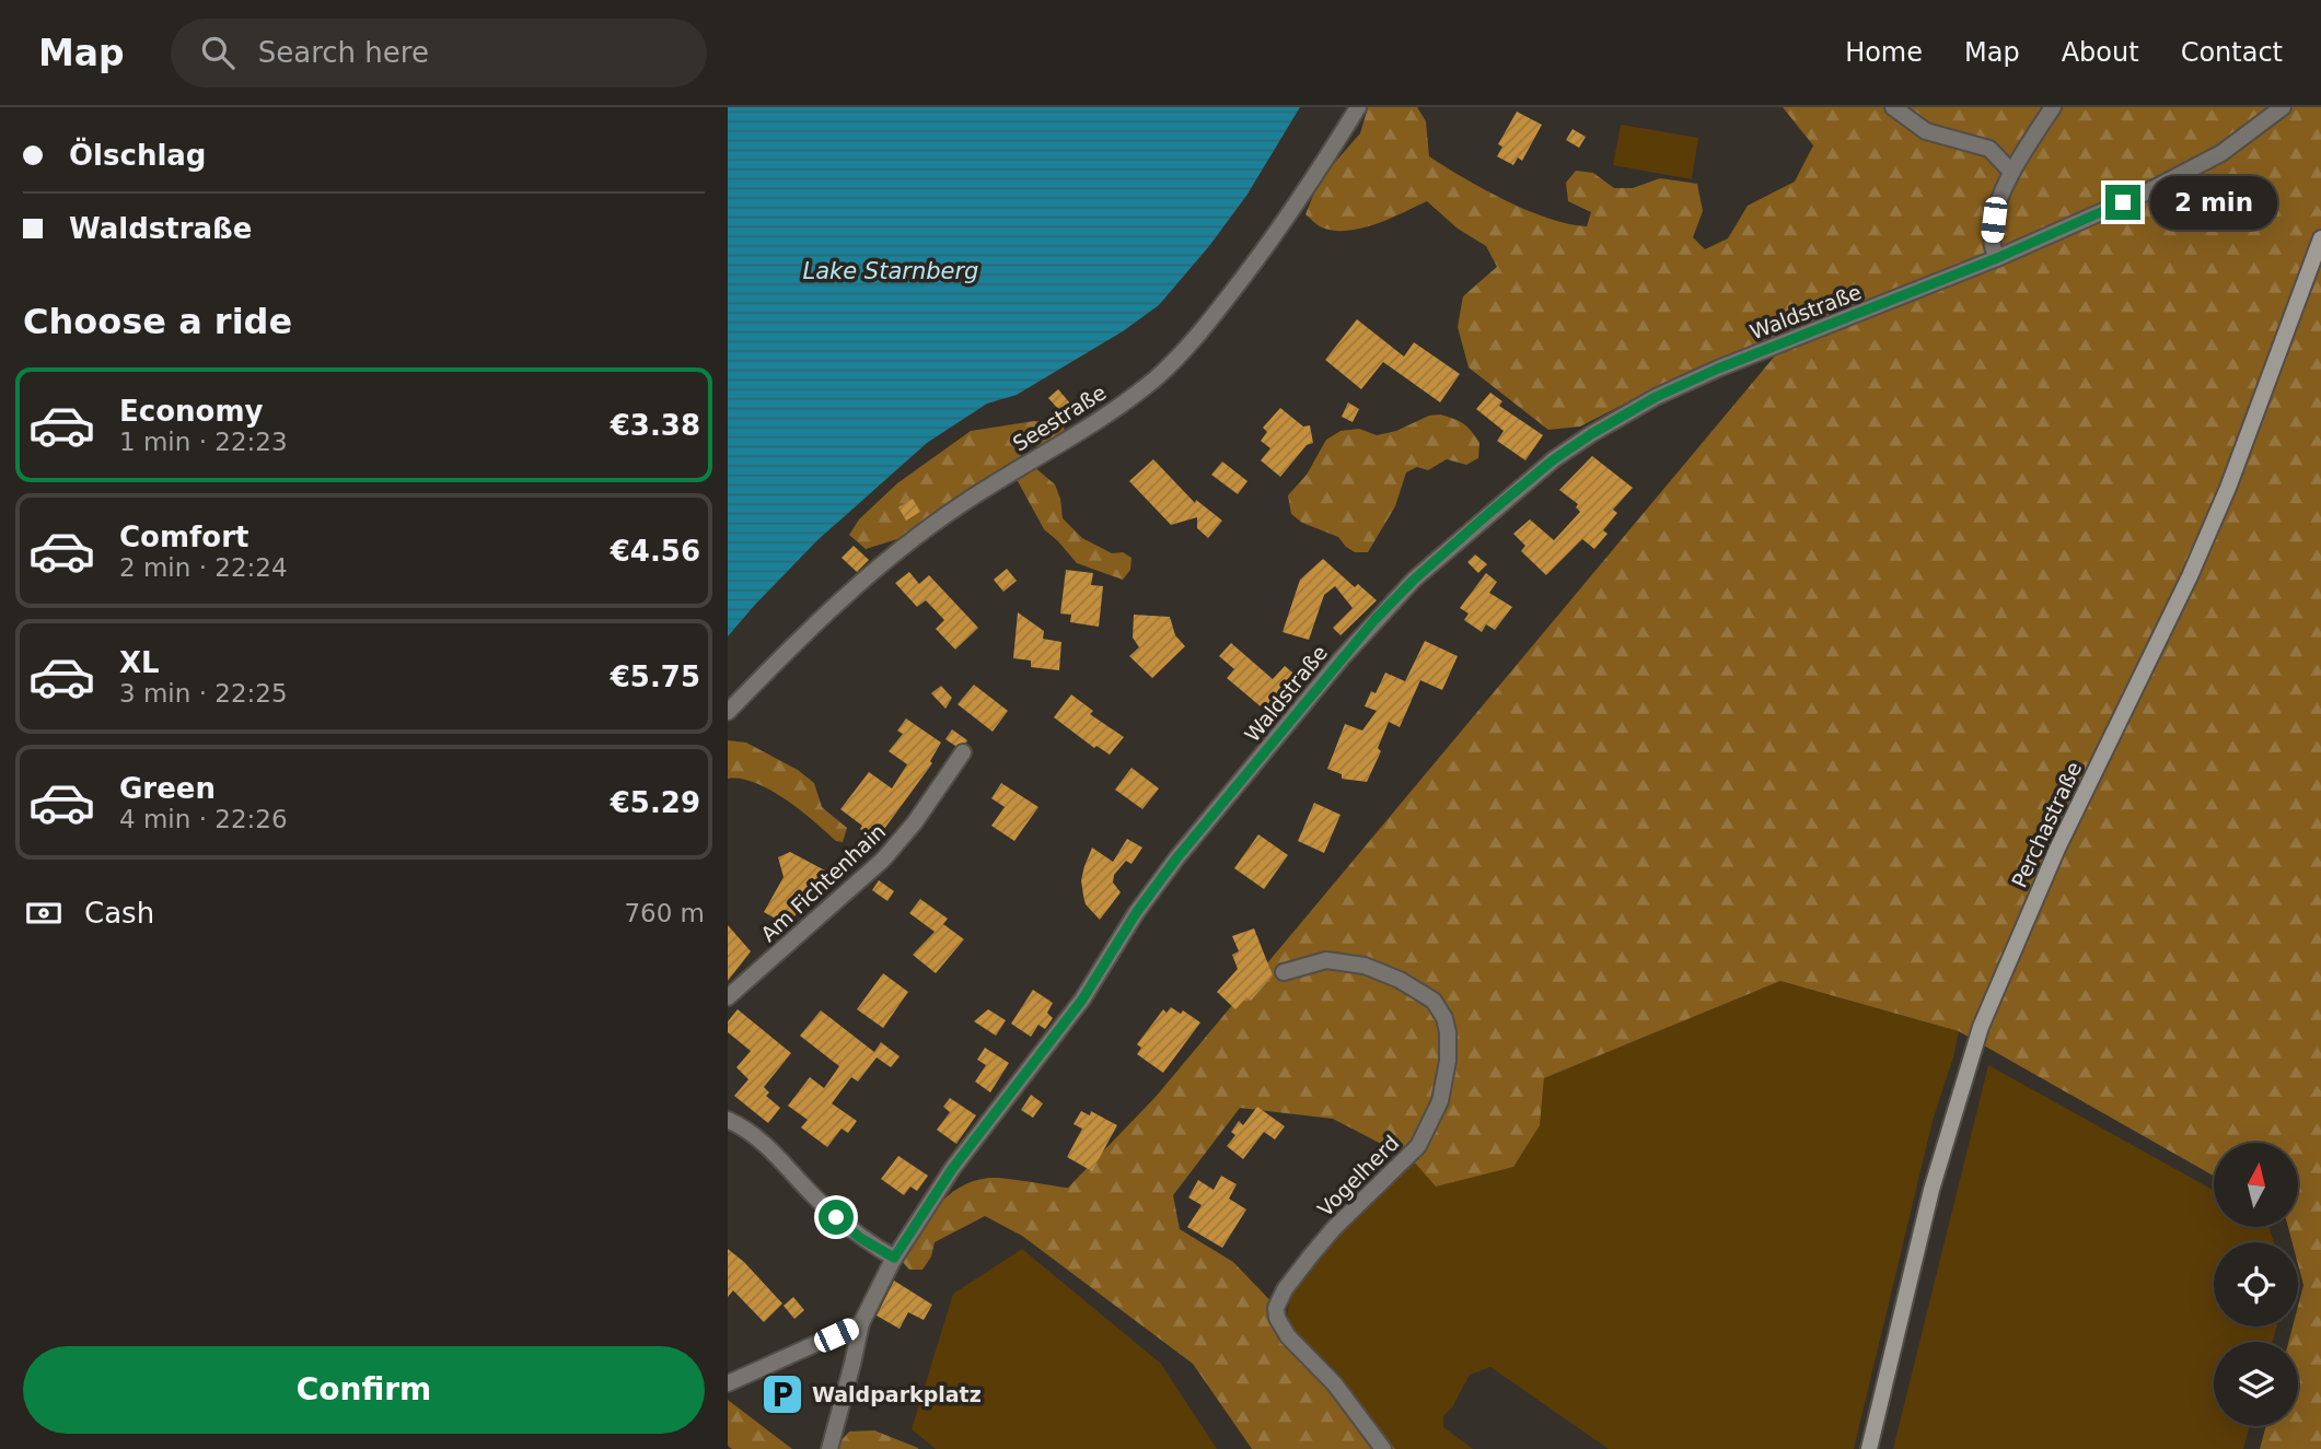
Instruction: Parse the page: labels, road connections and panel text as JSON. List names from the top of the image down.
{
  "streets": {
    "main road": ["Perchastraße"],
    "street": [
      "Waldstraße",
      "Seestraße",
      "Am Fichtenhain",
      "Vogelherd"
    ]
  },
  "water": ["Lake Starnberg"],
  "places": {
    "parking": ["Waldparkplatz"]
  },
  "north": "top",
  "page": {
    "header": "Map",
    "search": "Search here",
    "nav": [
      "Home",
      "Map",
      "About",
      "Contact"
    ],
    "banner": ["Ölschlag", "Waldstraße"],
    "bubble": "2 min",
    "heading": "Choose a ride",
    "list": [
      {
        "name": "Economy",
        "note": "1 min · 22:23",
        "value": "€3.38"
      },
      {
        "name": "Comfort",
        "note": "2 min · 22:24",
        "value": "€4.56"
      },
      {
        "name": "XL",
        "note": "3 min · 22:25",
        "value": "€5.75"
      },
      {
        "name": "Green",
        "note": "4 min · 22:26",
        "value": "€5.29"
      }
    ],
    "pay": ["Cash", "760 m"],
    "buttons": "Confirm"
  }
}
